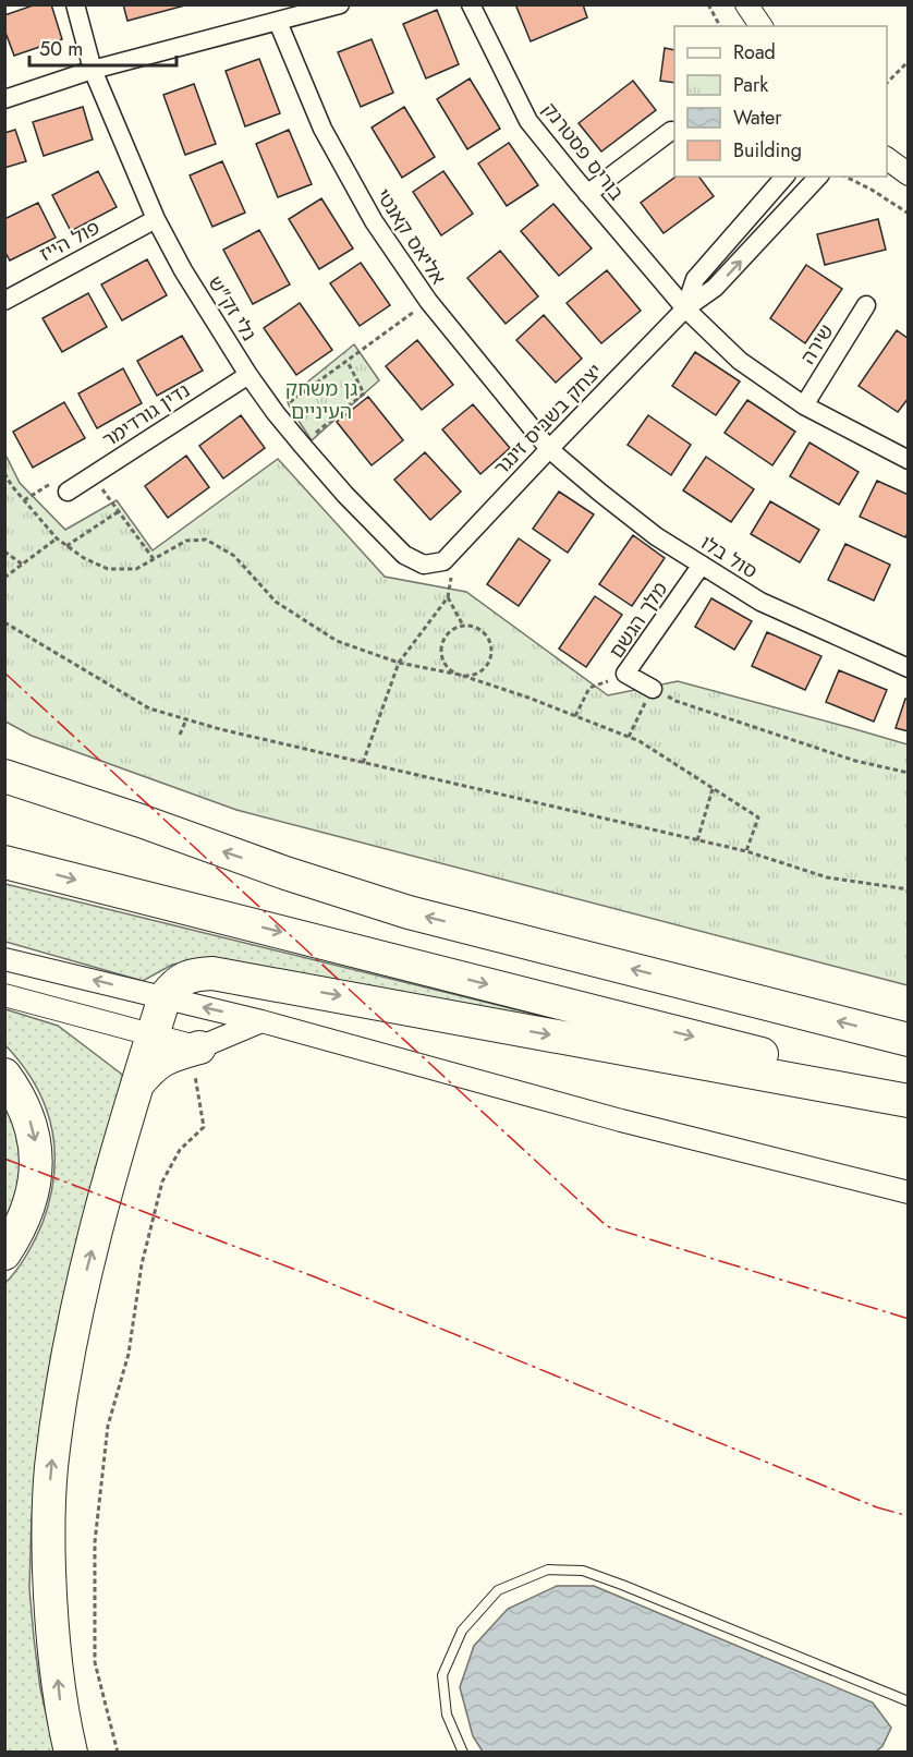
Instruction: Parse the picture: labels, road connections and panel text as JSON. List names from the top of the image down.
{
  "streets": {
    "street": [
      "בוריס פסטרנק",
      "אליאס קאנטי",
      "פול הייז",
      "נלי זק\"ש",
      "שירה",
      "נדין גורדימר",
      "יצחק בשביס זינגר",
      "סול בלו",
      "מלך הגשם"
    ]
  },
  "crossings": [
    ["בוריס פסטרנק", "יצחק בשביס זינגר"],
    ["אליאס קאנטי", "יצחק בשביס זינגר"],
    ["אליאס קאנטי", "סול בלו"],
    ["פול הייז", "נלי זק\"ש"],
    ["נלי זק\"ש", "נדין גורדימר"],
    ["נלי זק\"ש", "יצחק בשביס זינגר"],
    ["יצחק בשביס זינגר", "סול בלו"],
    ["סול בלו", "מלך הגשם"]
  ],
  "parks": ["גן משחק העיניים"],
  "legend": [
    "Road",
    "Park",
    "Water",
    "Building"
  ],
  "scale_bar": "50 m"
}
